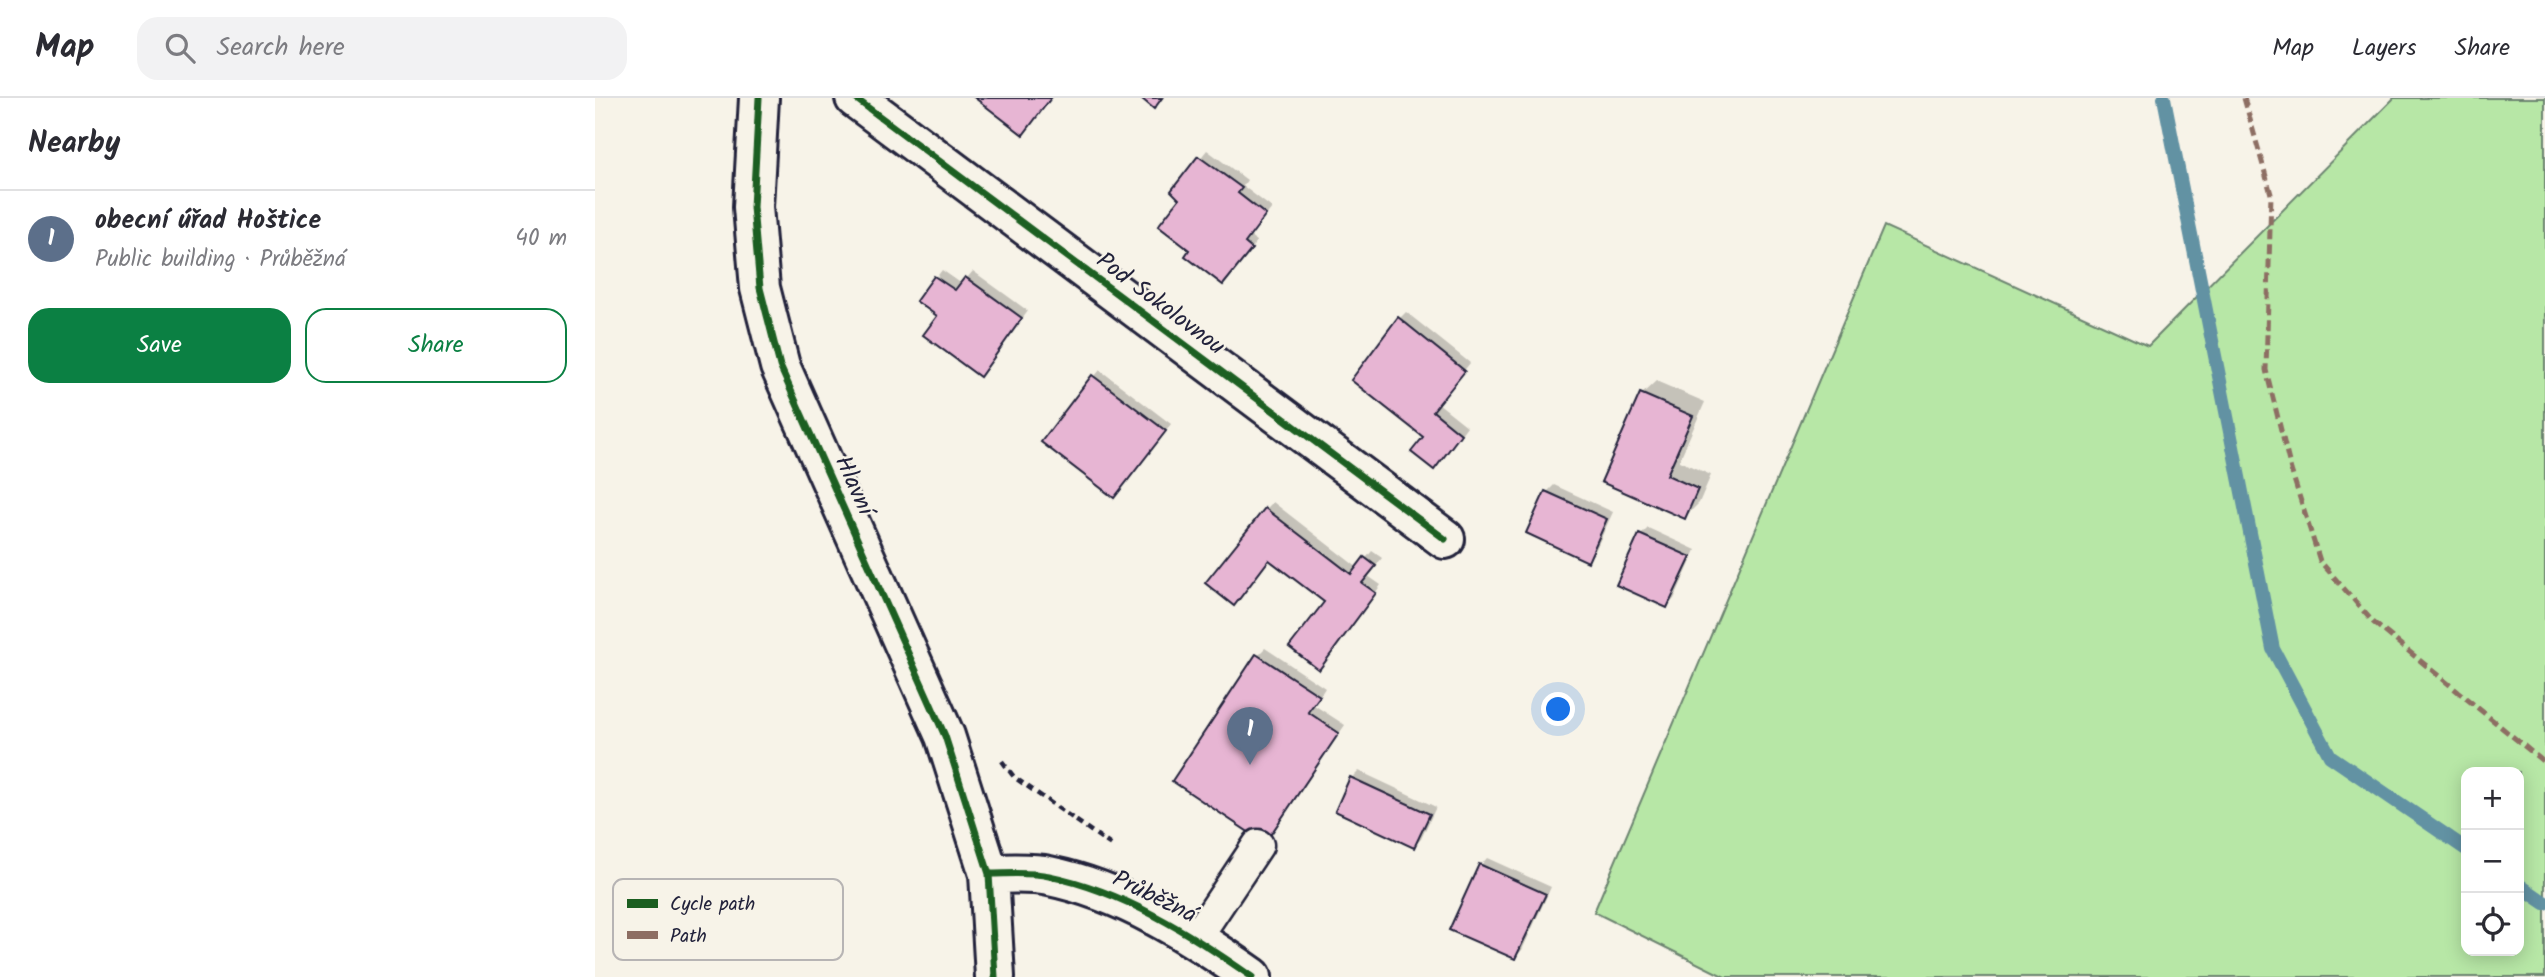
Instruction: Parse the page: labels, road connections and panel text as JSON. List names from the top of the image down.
{
  "streets": {
    "street": ["Pod Sokolovnou", "Hlavní", "Průběžná"]
  },
  "crossings": [
    ["Hlavní", "Průběžná"]
  ],
  "legend": ["Cycle path", "Path"],
  "page": {
    "header": "Map",
    "search": "Search here",
    "nav": ["Map", "Layers", "Share"],
    "heading": "Nearby",
    "list": [
      {
        "mark": "1",
        "name": "obecní úřad Hoštice",
        "note": "Public building · Průběžná",
        "value": "40 m"
      }
    ],
    "buttons": ["Save", "Share"],
    "pins": "1",
    "map_buttons": ["+", "−"]
  }
}
